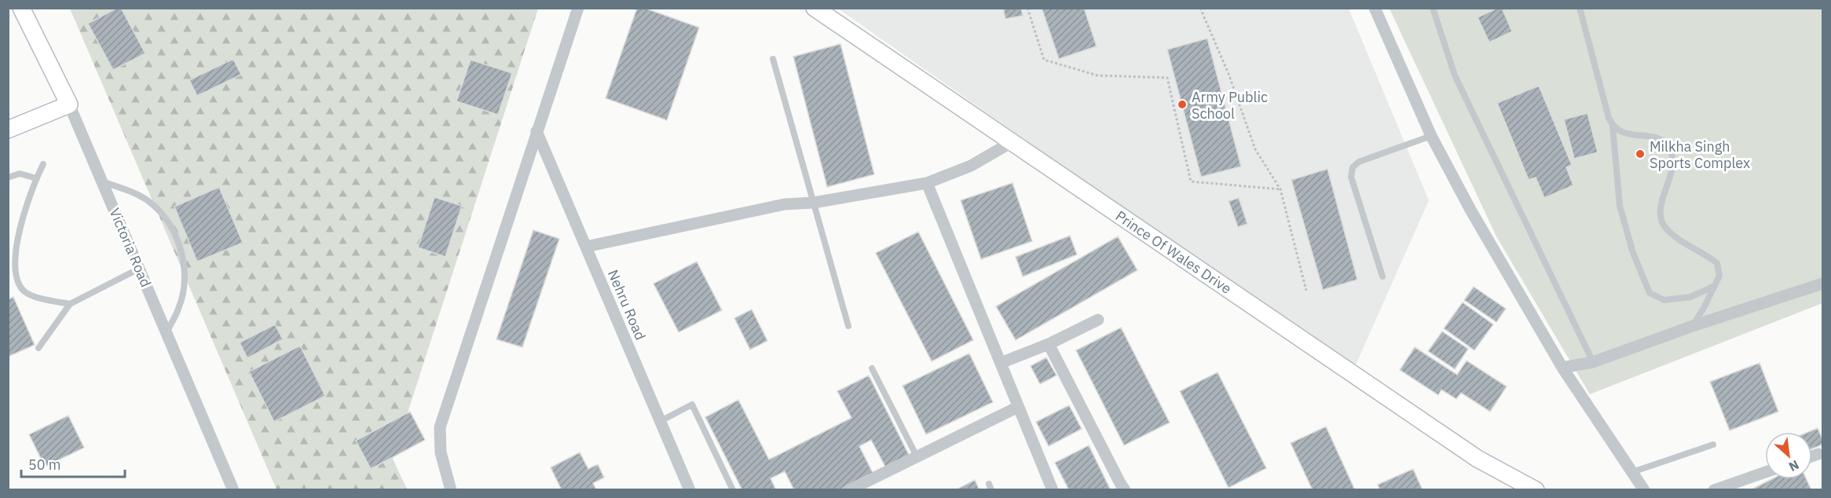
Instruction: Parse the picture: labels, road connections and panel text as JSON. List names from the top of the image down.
{
  "streets": {
    "main road": ["Victoria Road", "Prince Of Wales Drive"],
    "street": ["Nehru Road"]
  },
  "places": ["Army Public School", "Milkha Singh Sports Complex"],
  "scale_bar": "50 m",
  "north": "bottom right"
}
